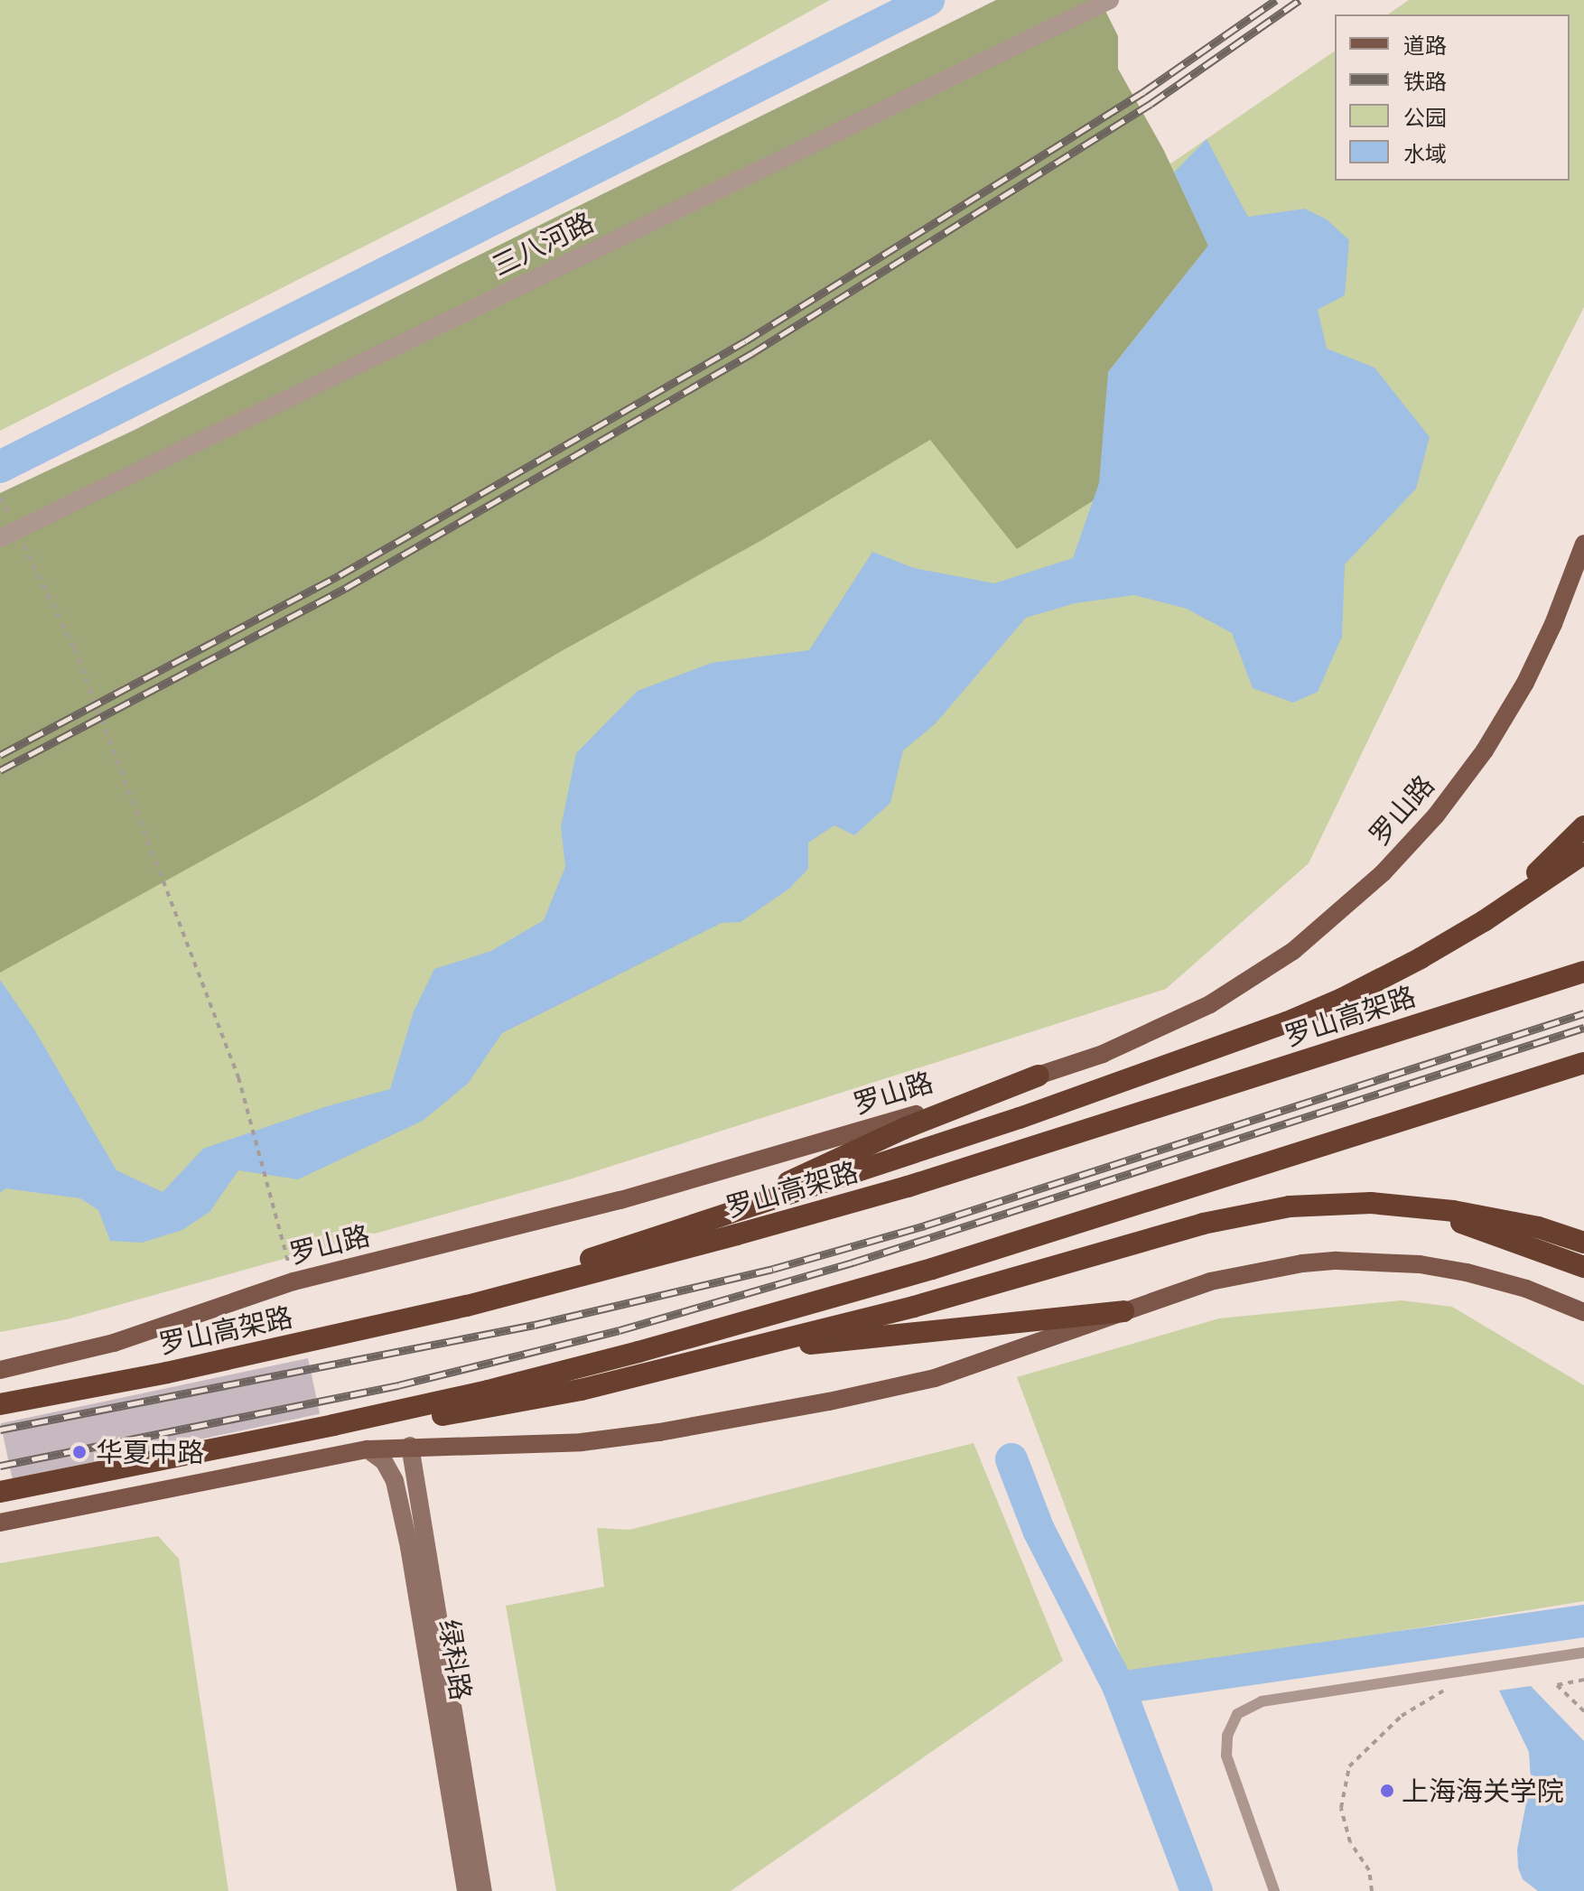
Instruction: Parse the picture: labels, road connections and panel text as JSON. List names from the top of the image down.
{
  "streets": {
    "highway": ["罗山高架路"],
    "main road": ["罗山路"],
    "street": ["三八河路", "绿科路"]
  },
  "places": ["华夏中路", "上海海关学院"],
  "legend": [
    "道路",
    "铁路",
    "公园",
    "水域"
  ]
}
